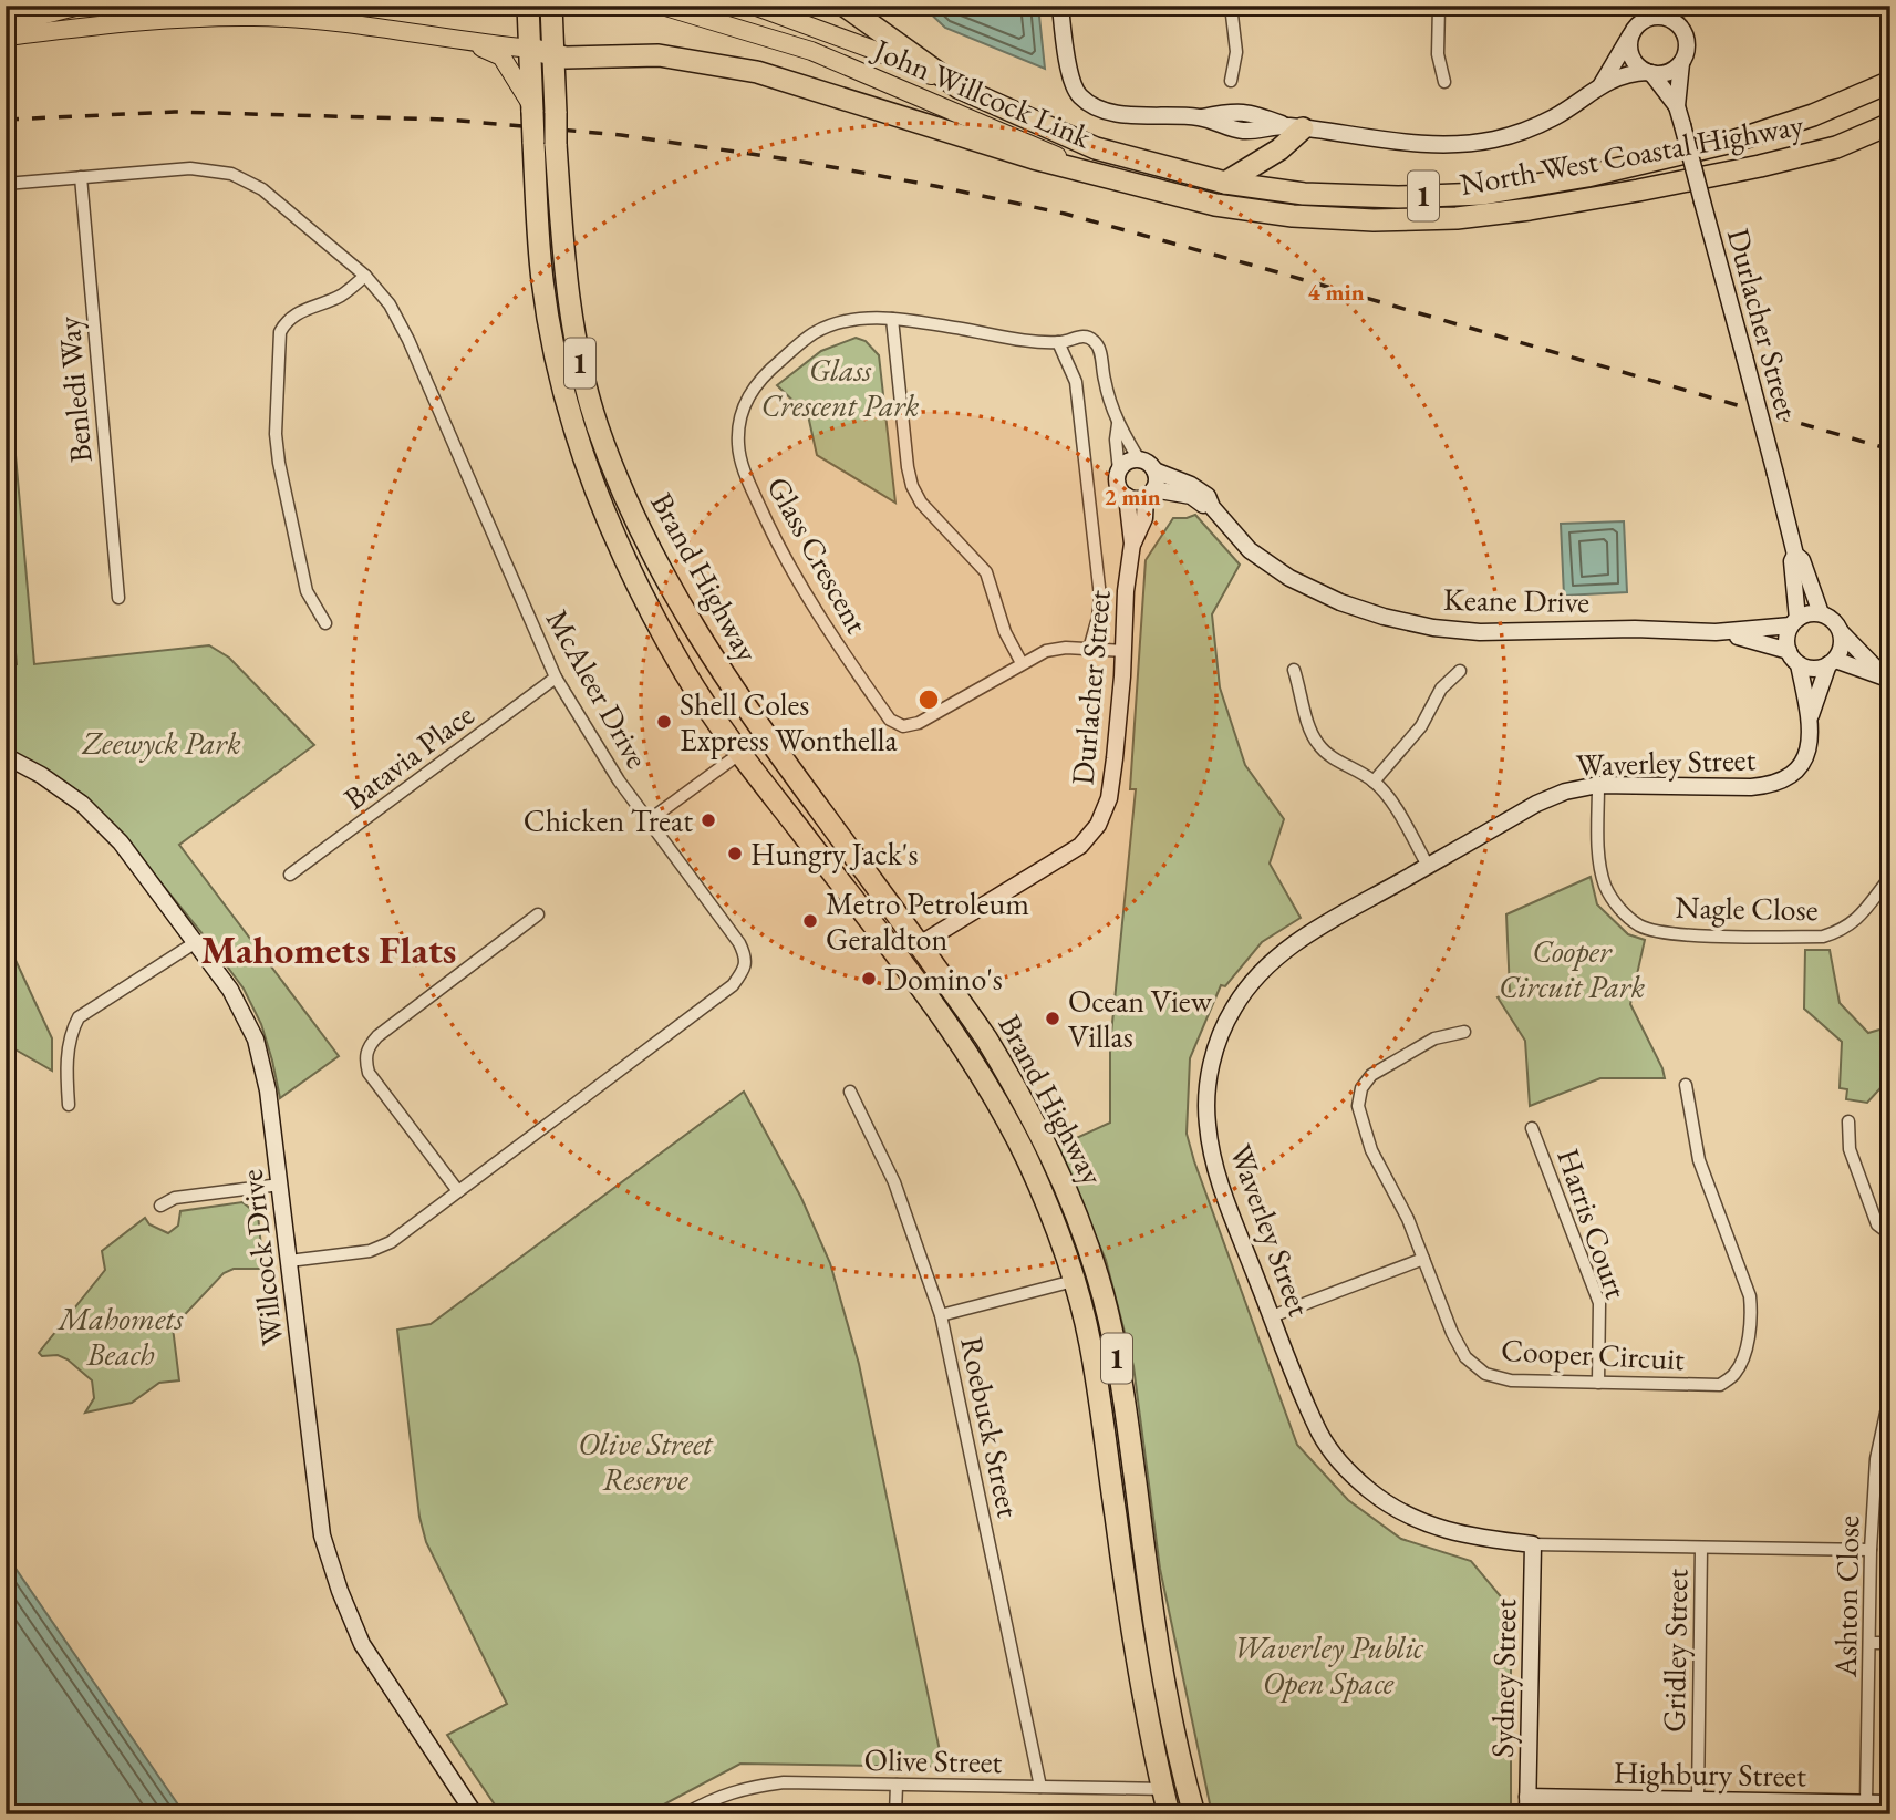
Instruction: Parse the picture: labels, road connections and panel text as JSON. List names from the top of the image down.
{
  "streets": {
    "highway": ["North West Coastal Highway", "1", "Brand Highway"],
    "main road": ["John Willcock Link"],
    "street": [
      "Durlacher Street",
      "Benledi Way",
      "Glass Crescent",
      "Keane Drive",
      "McAleer Drive",
      "Batavia Place",
      "Waverley Street",
      "Nagle Close",
      "Harris Court",
      "Willcock Drive",
      "Cooper Circuit",
      "Roebuck Street",
      "Ashton Close",
      "Gridley Street",
      "Sydney Street",
      "Olive Street",
      "Highbury Street"
    ]
  },
  "crossings": [
    ["John Willcock Link", "North West Coastal Highway"],
    ["John Willcock Link", "1"],
    ["North West Coastal Highway", "1"],
    ["1", "Brand Highway"],
    ["Durlacher Street", "Glass Crescent"],
    ["Durlacher Street", "Brand Highway"],
    ["Durlacher Street", "Keane Drive"],
    ["Durlacher Street", "Waverley Street"],
    ["Benledi Way", "McAleer Drive"],
    ["Brand Highway", "Olive Street"],
    ["Keane Drive", "Waverley Street"],
    ["McAleer Drive", "Batavia Place"],
    ["McAleer Drive", "Willcock Drive"],
    ["Waverley Street", "Nagle Close"],
    ["Waverley Street", "Ashton Close"],
    ["Waverley Street", "Gridley Street"],
    ["Waverley Street", "Sydney Street"],
    ["Harris Court", "Cooper Circuit"],
    ["Roebuck Street", "Olive Street"],
    ["Ashton Close", "Highbury Street"],
    ["Gridley Street", "Highbury Street"],
    ["Sydney Street", "Highbury Street"]
  ],
  "districts": ["Mahomets Flats"],
  "parks": [
    "Glass Crescent Park",
    "Zeewyck Park",
    "Cooper Circuit Park",
    "Mahomets Beach",
    "Olive Street Reserve",
    "Waverley Public Open Space"
  ],
  "places": [
    "Shell Coles Express Wonthella",
    "Chicken Treat",
    "Hungry Jack's",
    "Metro Petroleum Geraldton",
    "Domino's",
    "Ocean View Villas"
  ],
  "rings": ["4 min", "2 min"]
}
